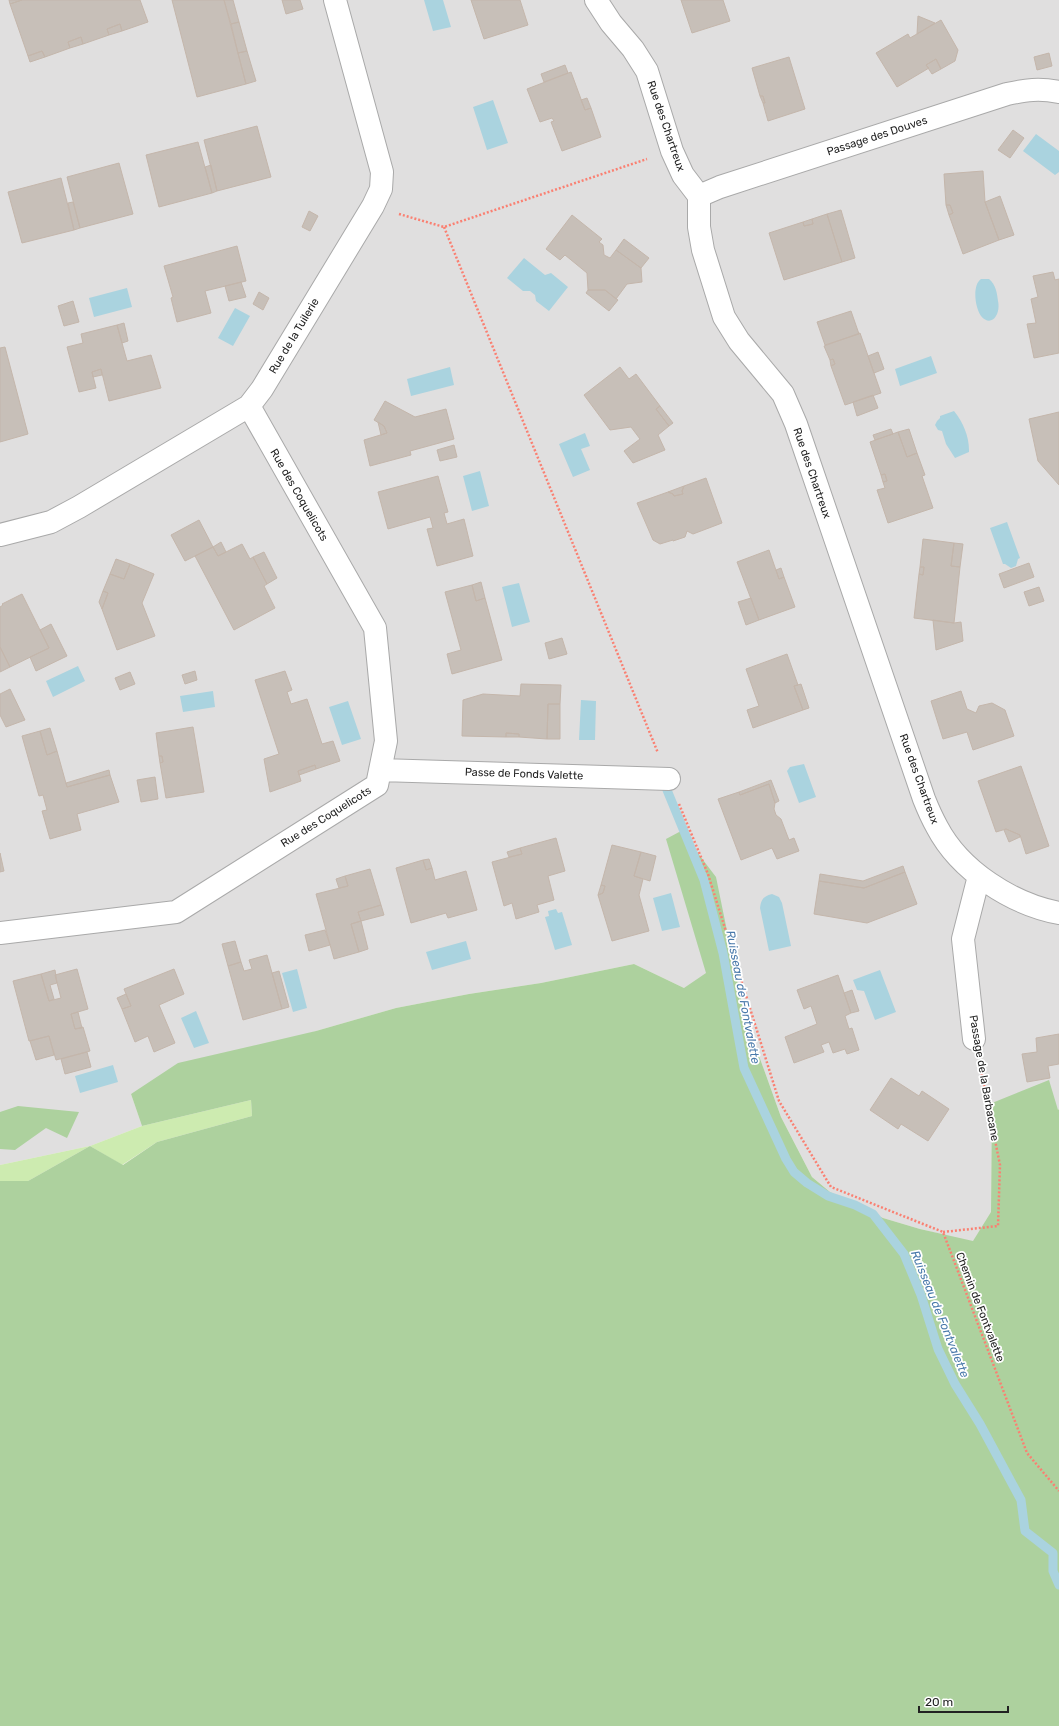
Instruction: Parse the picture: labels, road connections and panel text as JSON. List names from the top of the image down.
{
  "streets": {
    "street": [
      "Rue des Chartreux",
      "Passage des Douves",
      "Rue de la Tuilerie",
      "Rue des Coquelicots",
      "Passe de Fonds Valette",
      "Passage de la Barbacane"
    ],
    "path": ["Chemin de Fontvalette"]
  },
  "crossings": [
    ["Rue des Chartreux", "Passage des Douves"],
    ["Rue des Chartreux", "Passage de la Barbacane"],
    ["Rue de la Tuilerie", "Rue des Coquelicots"],
    ["Rue des Coquelicots", "Passe de Fonds Valette"],
    ["Passage de la Barbacane", "Chemin de Fontvalette"]
  ],
  "water": ["Ruisseau de Fontvalette"],
  "scale_bar": "20 m"
}
